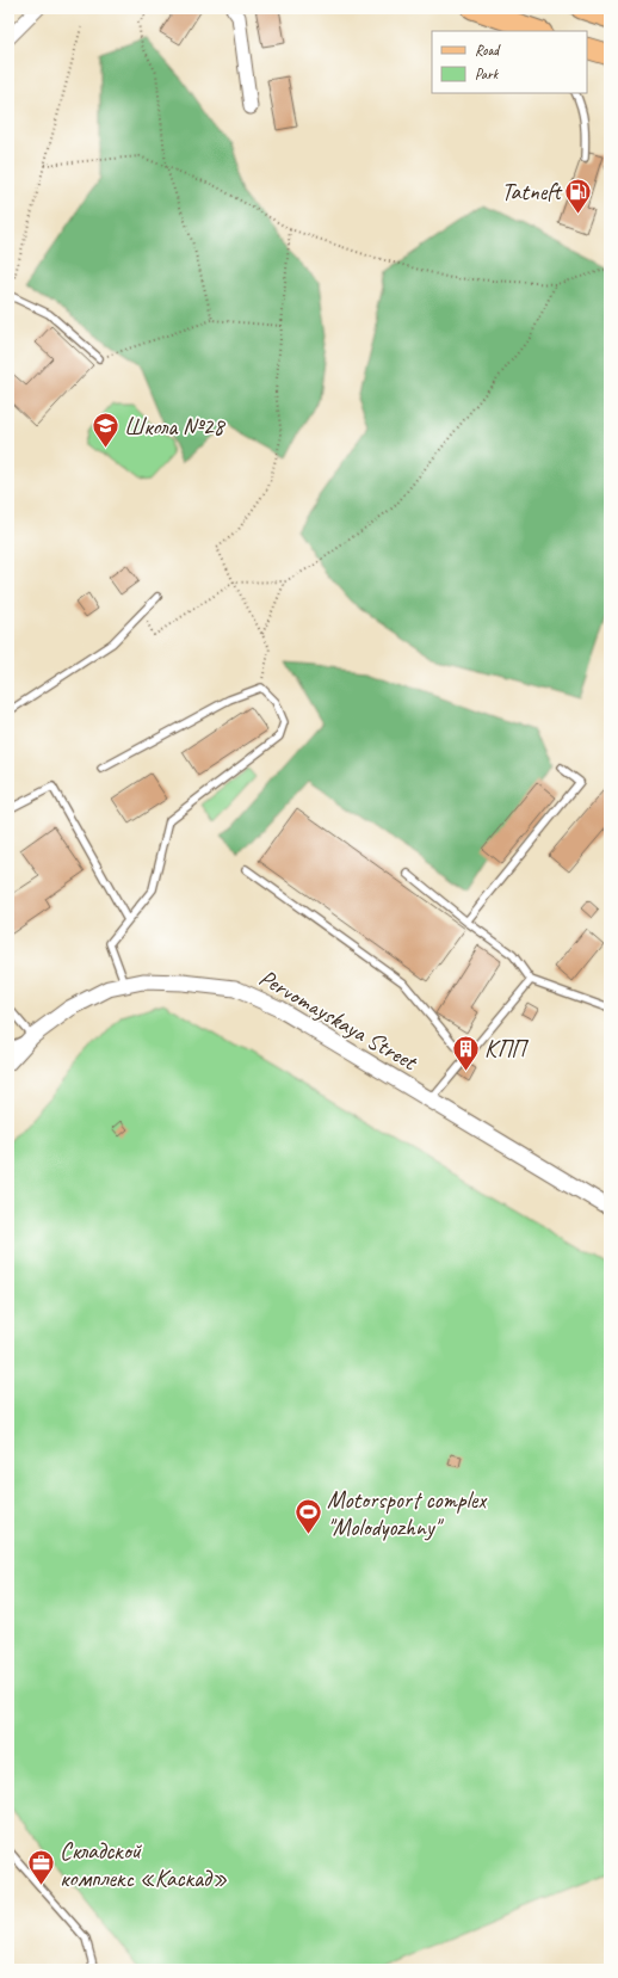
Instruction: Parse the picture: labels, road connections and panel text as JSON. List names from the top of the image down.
{
  "streets": {
    "street": ["Pervomayskaya Street"]
  },
  "places": {
    "fuel station": ["Tatneft"],
    "school or university": ["Школа №28"],
    "building": ["КПП"],
    "sports": ["Motorsport complex \"Molodyozhny\""],
    "office": ["Складской комплекс «Каскад»"]
  },
  "legend": ["Road", "Park"]
}
